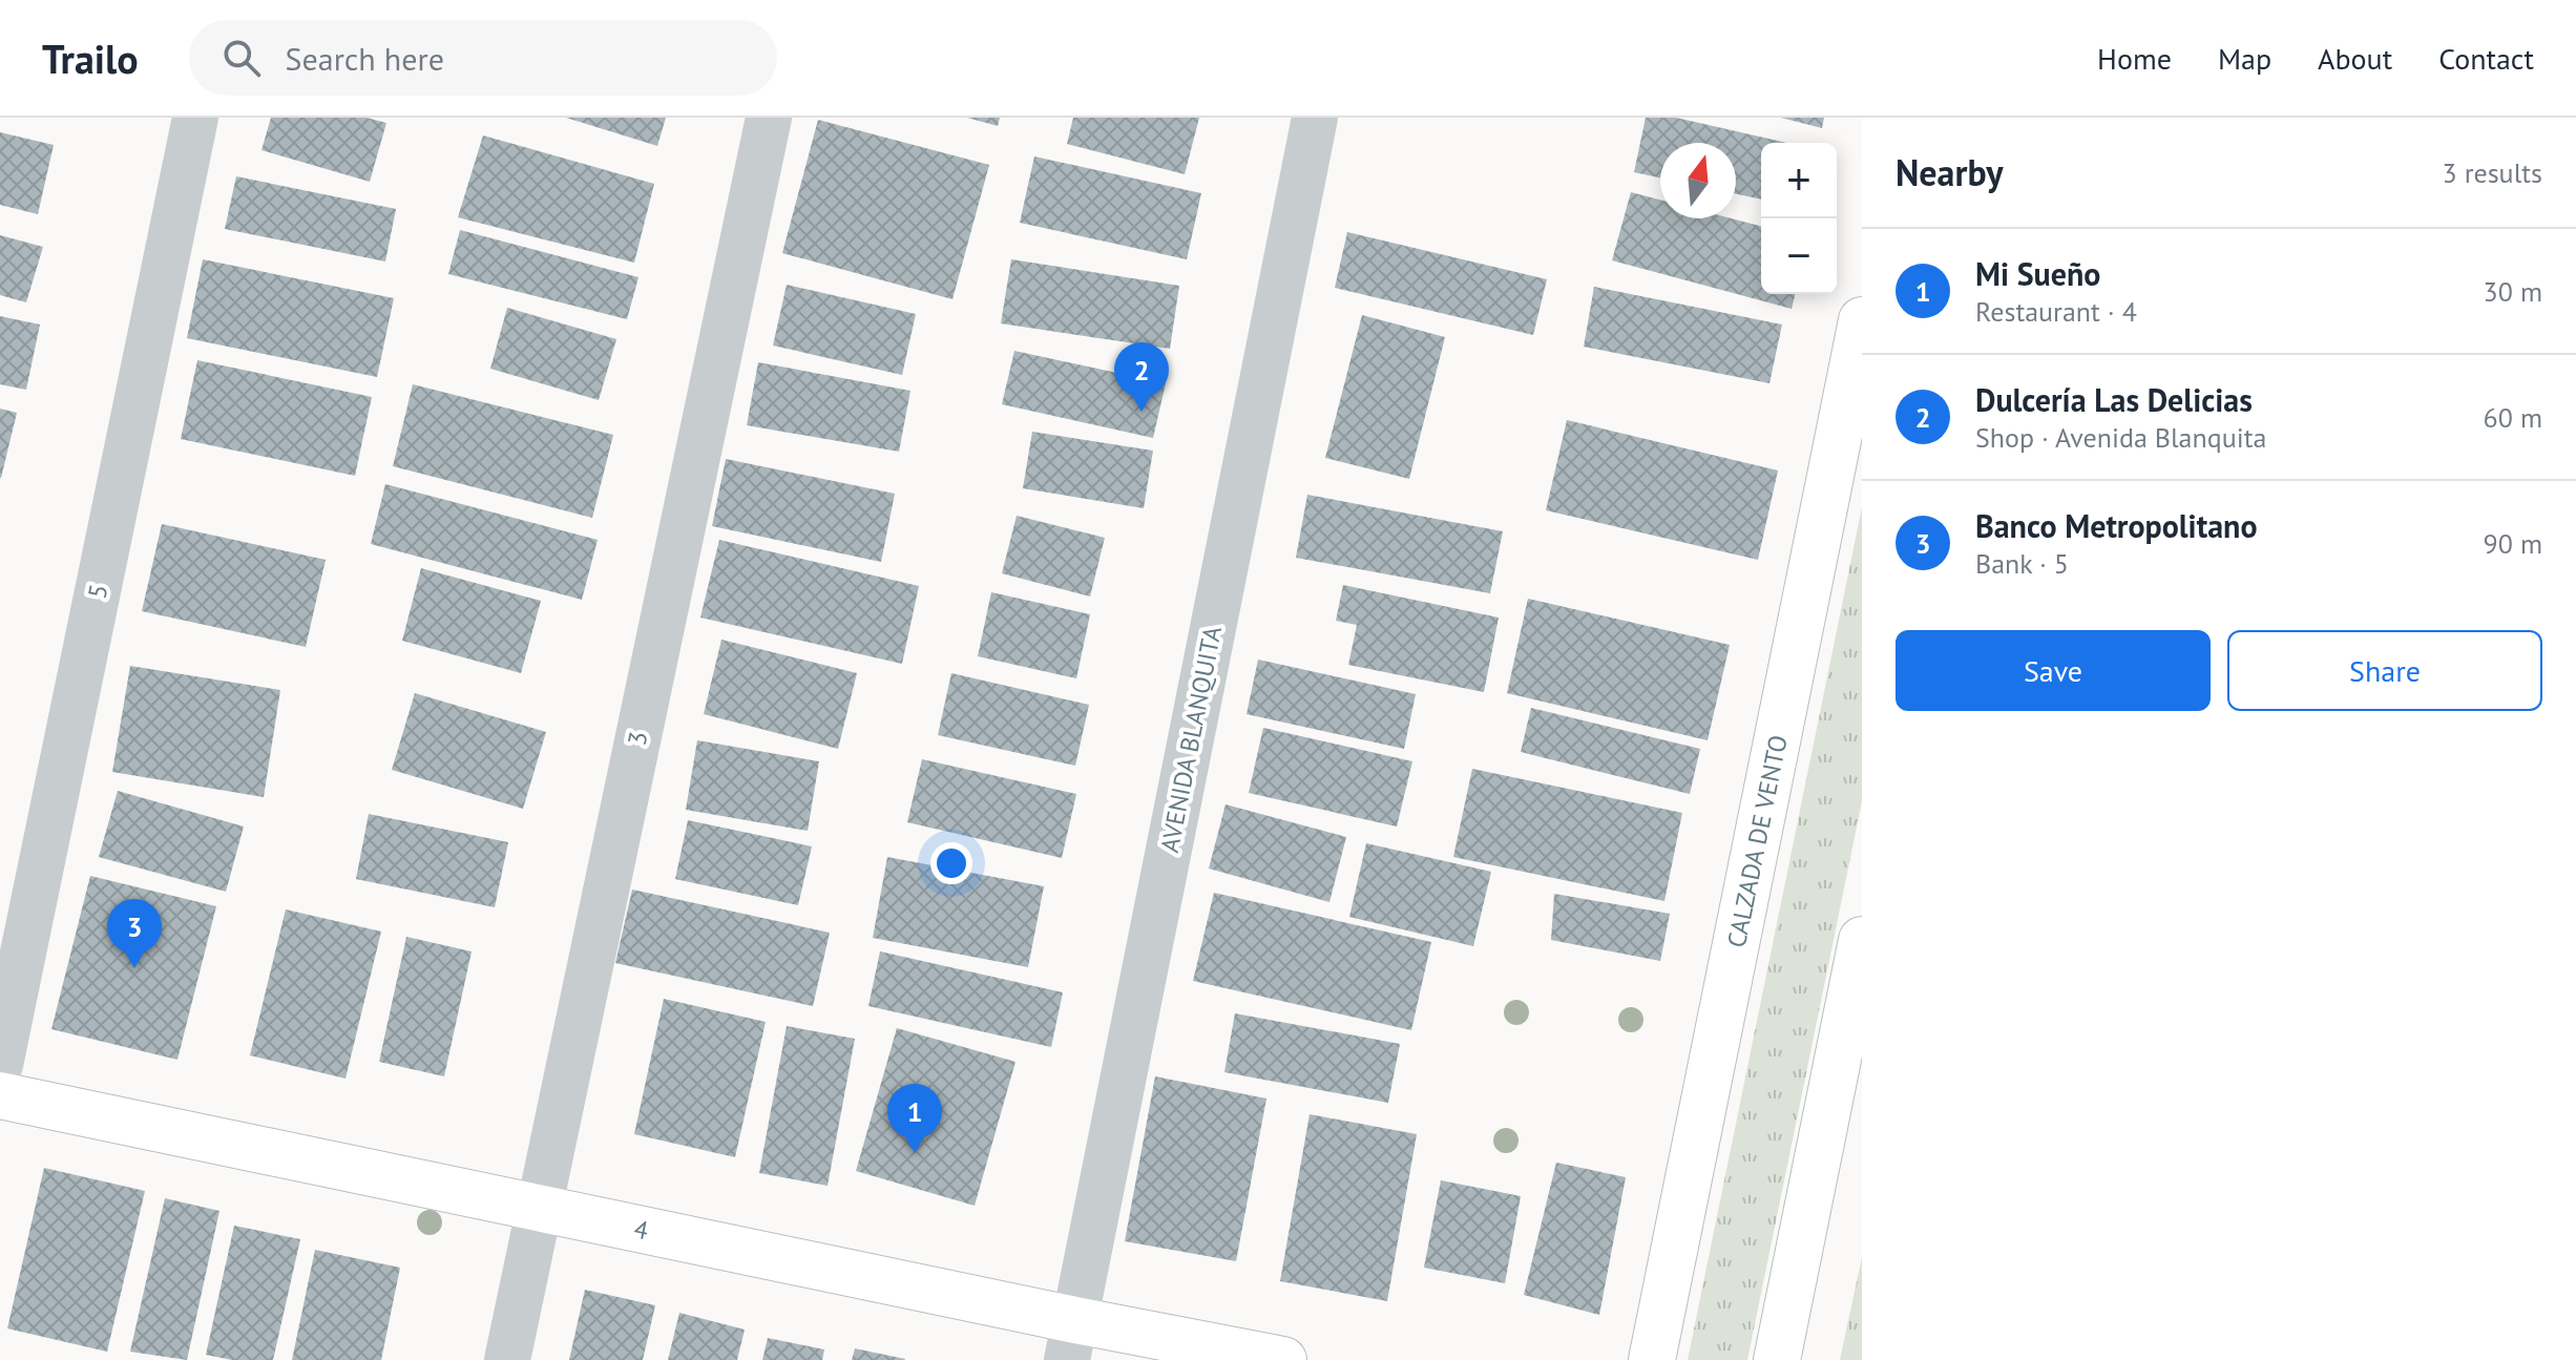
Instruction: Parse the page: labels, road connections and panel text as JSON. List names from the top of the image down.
{
  "streets": {
    "main road": ["CALZADA DE VENTO", "4"],
    "street": ["5", "3", "AVENIDA BLANQUITA"]
  },
  "crossings": [
    ["3", "4"],
    ["AVENIDA BLANQUITA", "4"]
  ],
  "north": "top",
  "page": {
    "header": "Trailo",
    "search": "Search here",
    "nav": [
      "Home",
      "Map",
      "About",
      "Contact"
    ],
    "heading": ["Nearby", "3 results"],
    "map_buttons": ["+", "−"],
    "list": [
      {
        "mark": "1",
        "name": "Mi Sueño",
        "note": "Restaurant · 4",
        "value": "30 m"
      },
      {
        "mark": "2",
        "name": "Dulcería Las Delicias",
        "note": "Shop · Avenida Blanquita",
        "value": "60 m"
      },
      {
        "mark": "3",
        "name": "Banco Metropolitano",
        "note": "Bank · 5",
        "value": "90 m"
      }
    ],
    "pins": ["2", "3", "1"],
    "buttons": ["Save", "Share"]
  }
}
